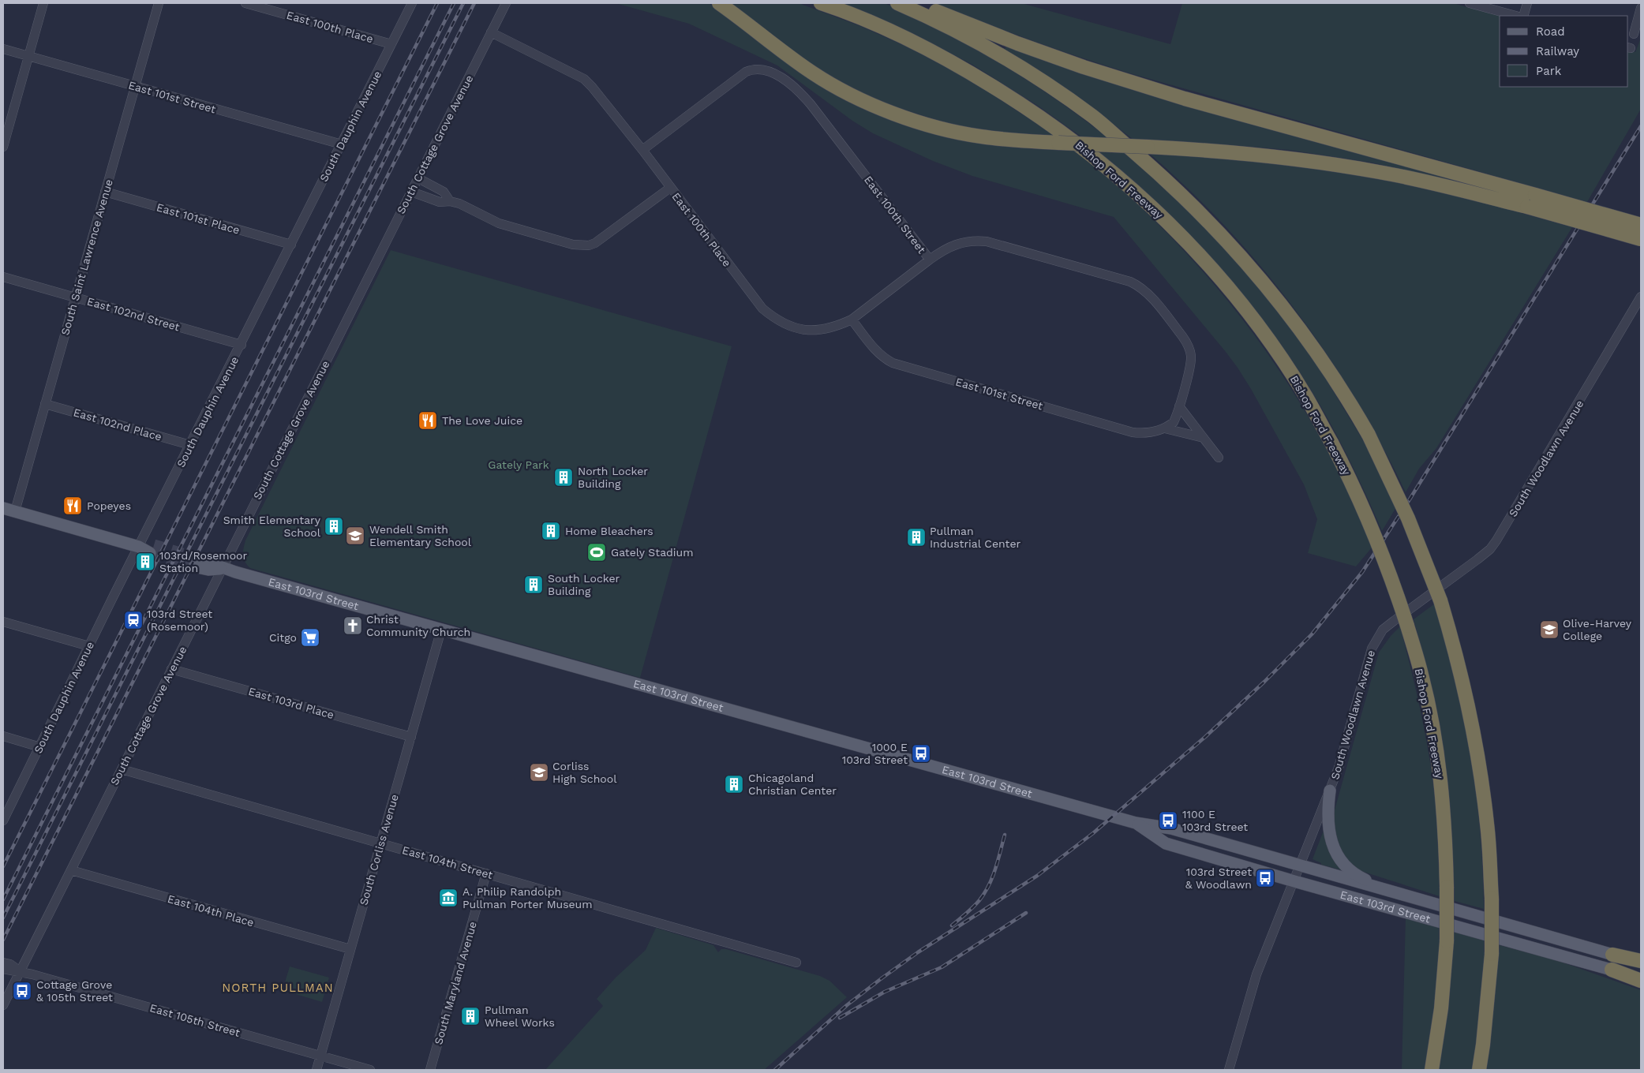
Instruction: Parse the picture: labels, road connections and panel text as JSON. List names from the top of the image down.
{
  "streets": {
    "highway": ["Bishop Ford Freeway"],
    "main road": ["East 103rd Street"],
    "street": [
      "East 100th Place",
      "East 101st Street",
      "South Dauphin Avenue",
      "South Cottage Grove Avenue",
      "East 100th Street",
      "East 101st Place",
      "South Saint Lawrence Avenue",
      "East 102nd Street",
      "East 102nd Place",
      "South Woodlawn Avenue",
      "East 103rd Place",
      "South Corliss Avenue",
      "East 104th Street",
      "East 104th Place",
      "South Maryland Avenue",
      "East 105th Street"
    ]
  },
  "crossings": [
    ["East 100th Place", "East 101st Street"],
    ["East 100th Place", "South Dauphin Avenue"],
    ["East 100th Place", "South Cottage Grove Avenue"],
    ["East 100th Place", "East 100th Street"],
    ["East 101st Street", "South Dauphin Avenue"],
    ["East 101st Street", "South Saint Lawrence Avenue"],
    ["South Dauphin Avenue", "East 101st Place"],
    ["South Dauphin Avenue", "East 102nd Street"],
    ["South Dauphin Avenue", "East 102nd Place"],
    ["South Cottage Grove Avenue", "East 103rd Street"],
    ["South Cottage Grove Avenue", "East 103rd Place"],
    ["South Cottage Grove Avenue", "East 104th Street"],
    ["South Cottage Grove Avenue", "East 104th Place"],
    ["South Cottage Grove Avenue", "East 105th Street"],
    ["East 101st Place", "South Saint Lawrence Avenue"],
    ["South Saint Lawrence Avenue", "East 102nd Street"],
    ["South Saint Lawrence Avenue", "East 102nd Place"],
    ["South Woodlawn Avenue", "East 103rd Street"],
    ["East 103rd Street", "South Corliss Avenue"],
    ["East 103rd Place", "South Corliss Avenue"],
    ["South Corliss Avenue", "East 104th Street"],
    ["South Corliss Avenue", "East 104th Place"],
    ["South Corliss Avenue", "East 105th Street"],
    ["East 104th Street", "South Maryland Avenue"]
  ],
  "districts": ["NORTH PULLMAN"],
  "parks": ["Gately Park"],
  "places": {
    "restaurant": ["The Love Juice", "Popeyes"],
    "building": [
      "North Locker Building",
      "Smith Elementary School",
      "Home Bleachers",
      "Pullman Industrial Center",
      "103rd/Rosemoor Station",
      "South Locker Building",
      "Chicagoland Christian Center",
      "Pullman Wheel Works"
    ],
    "school or university": ["Wendell Smith Elementary School", "Olive-Harvey College", "Corliss High School"],
    "sports": ["Gately Stadium"],
    "station": ["103rd Street (Rosemoor)"],
    "church": ["Christ Community Church"],
    "supermarket": ["Citgo"],
    "bus stop": [
      "1000 E 103rd Street",
      "1100 E 103rd Street",
      "103rd Street & Woodlawn",
      "Cottage Grove & 105th Street"
    ],
    "museum": ["A. Philip Randolph Pullman Porter Museum"]
  },
  "legend": ["Road", "Railway", "Park"]
}
